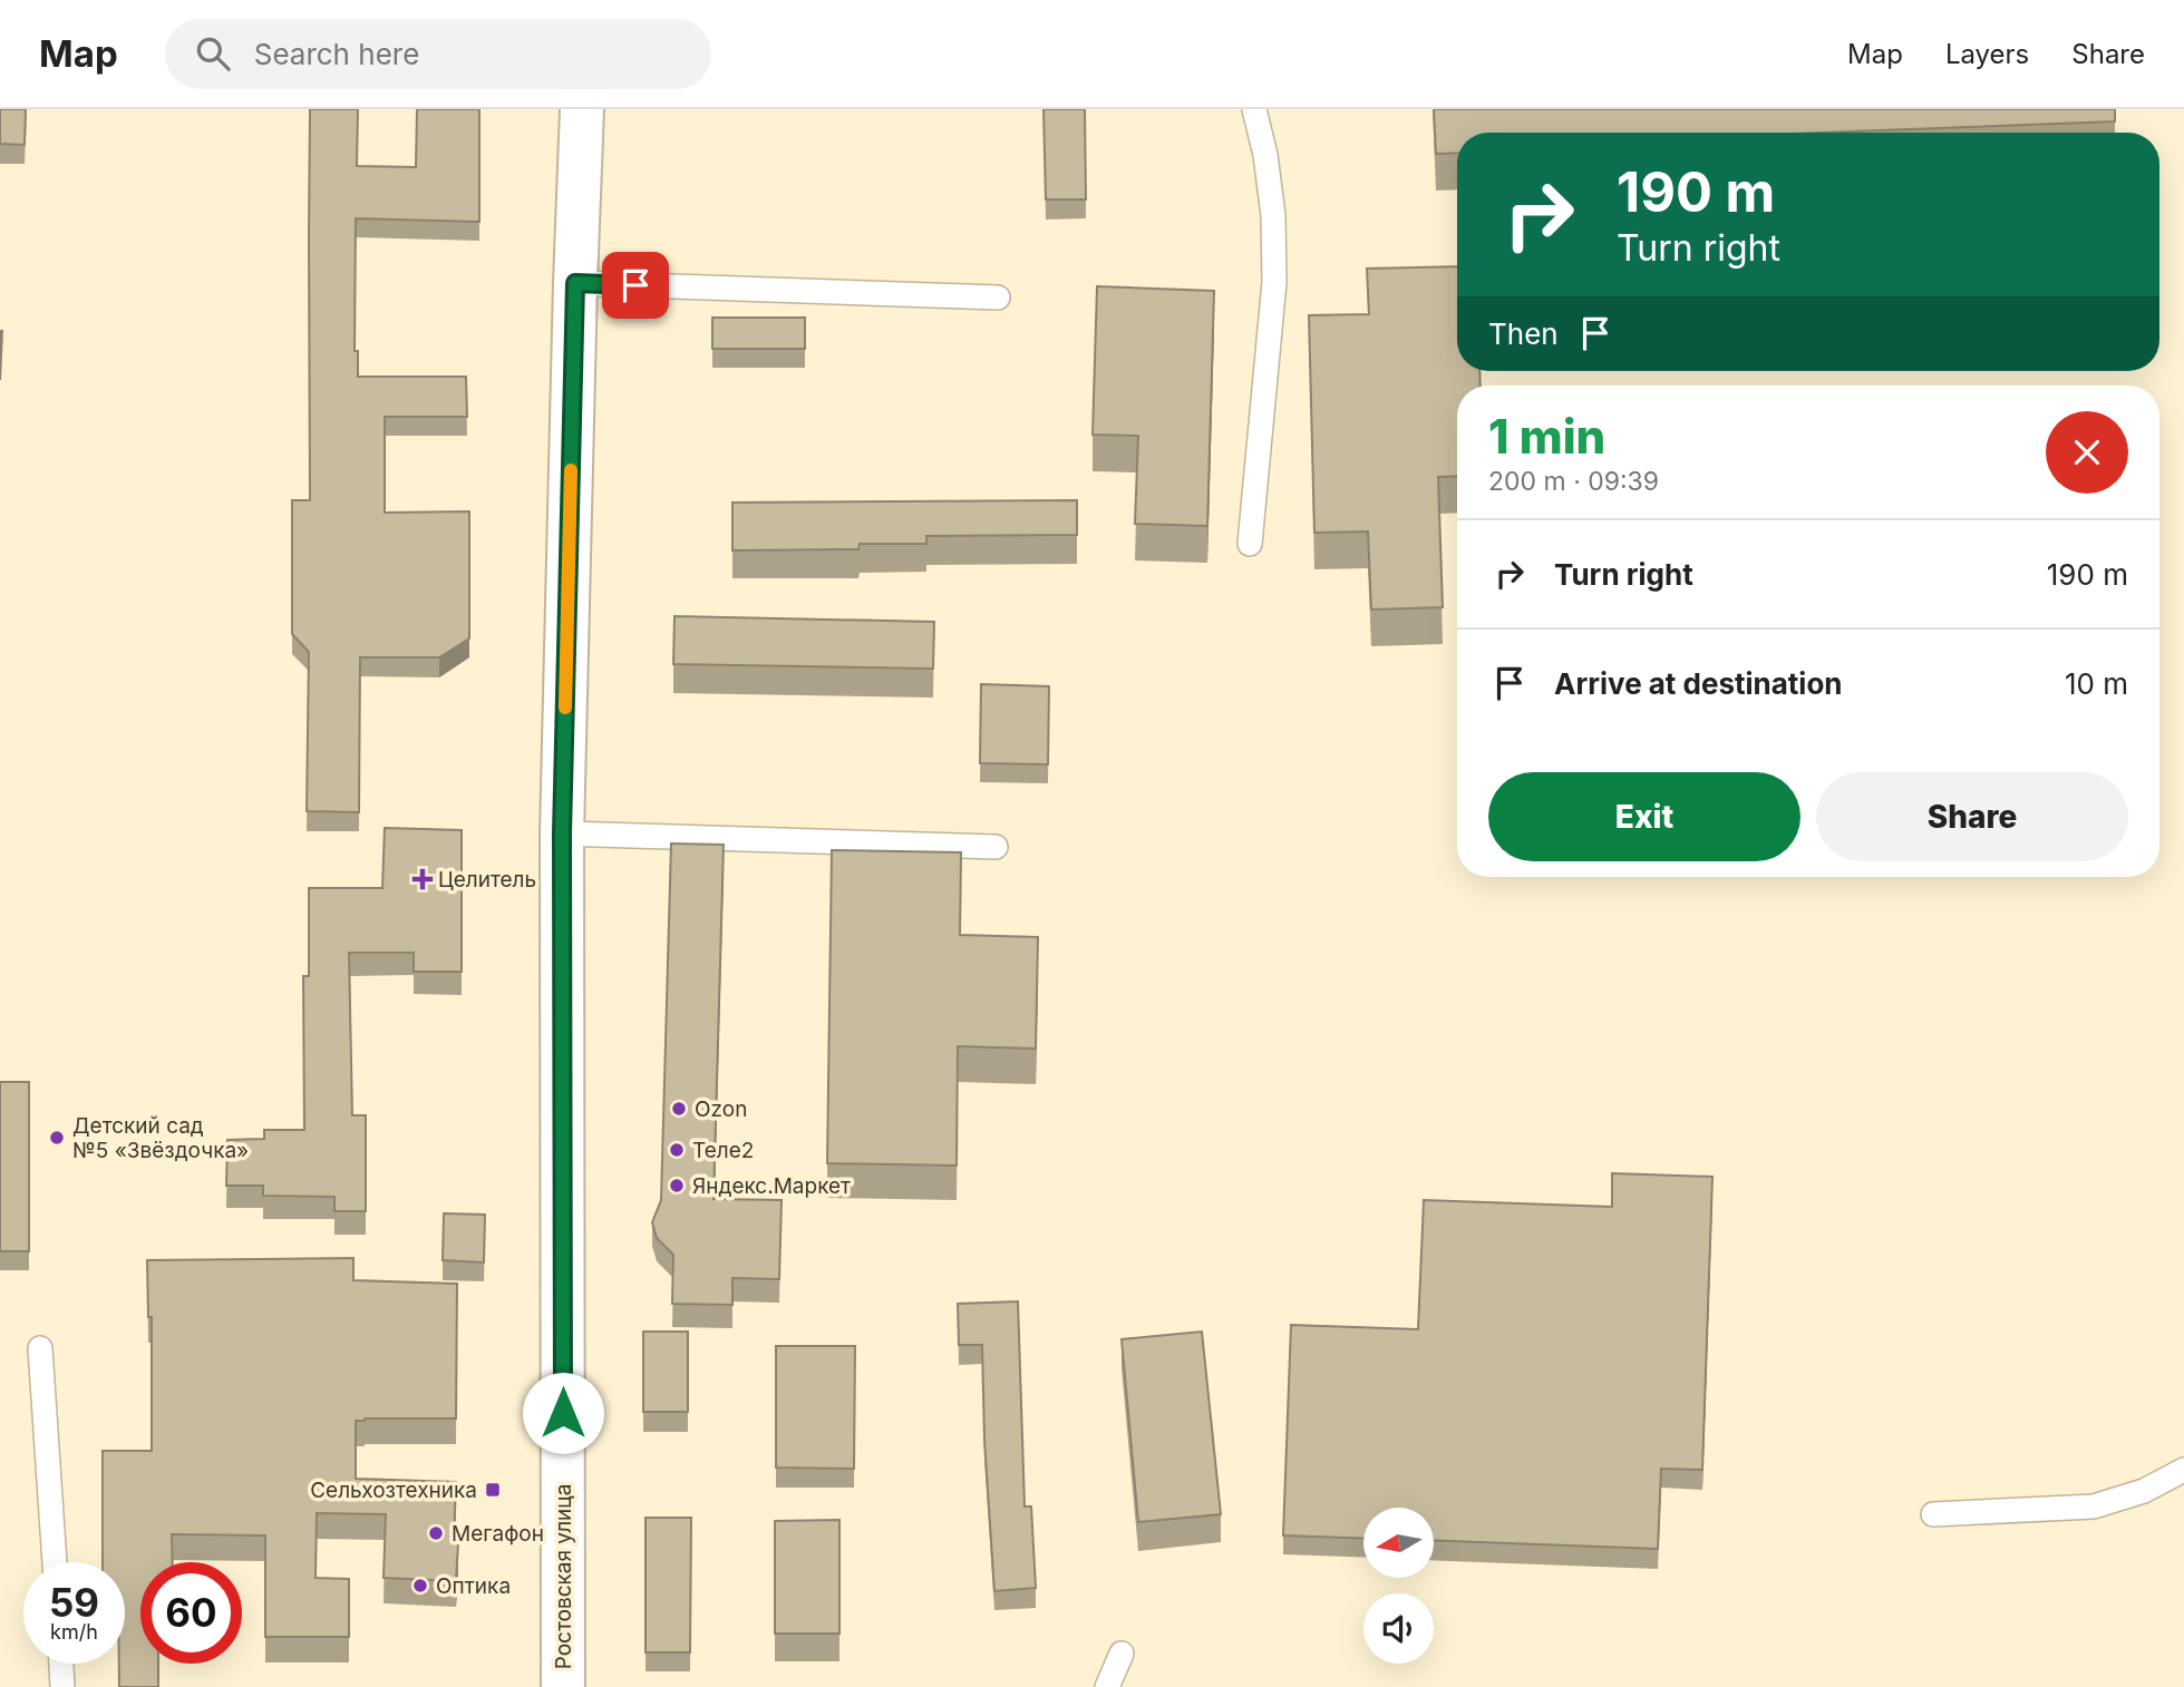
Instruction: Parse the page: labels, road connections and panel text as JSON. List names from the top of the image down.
{
  "streets": {
    "main road": ["Ростовская улица"]
  },
  "places": {
    "health": ["Целитель"],
    "other": [
      "Ozon",
      "Детский сад №5 «Звёздочка»",
      "Теле2",
      "Яндекс.Маркет",
      "Мегафон",
      "Оптика"
    ],
    "transit": ["Сельхозтехника"]
  },
  "north": "left",
  "page": {
    "header": "Map",
    "search": "Search here",
    "nav": ["Map", "Layers", "Share"],
    "turn": ["190 m", "Turn right"],
    "then": "Then",
    "heading": ["1 min", "200 m · 09:39"],
    "list": [
      {
        "name": "Turn right",
        "value": "190 m"
      },
      {
        "name": "Arrive at destination",
        "value": "10 m"
      }
    ],
    "buttons": ["Exit", "Share"],
    "speed": "59 km/h",
    "limit": "60"
  }
}
